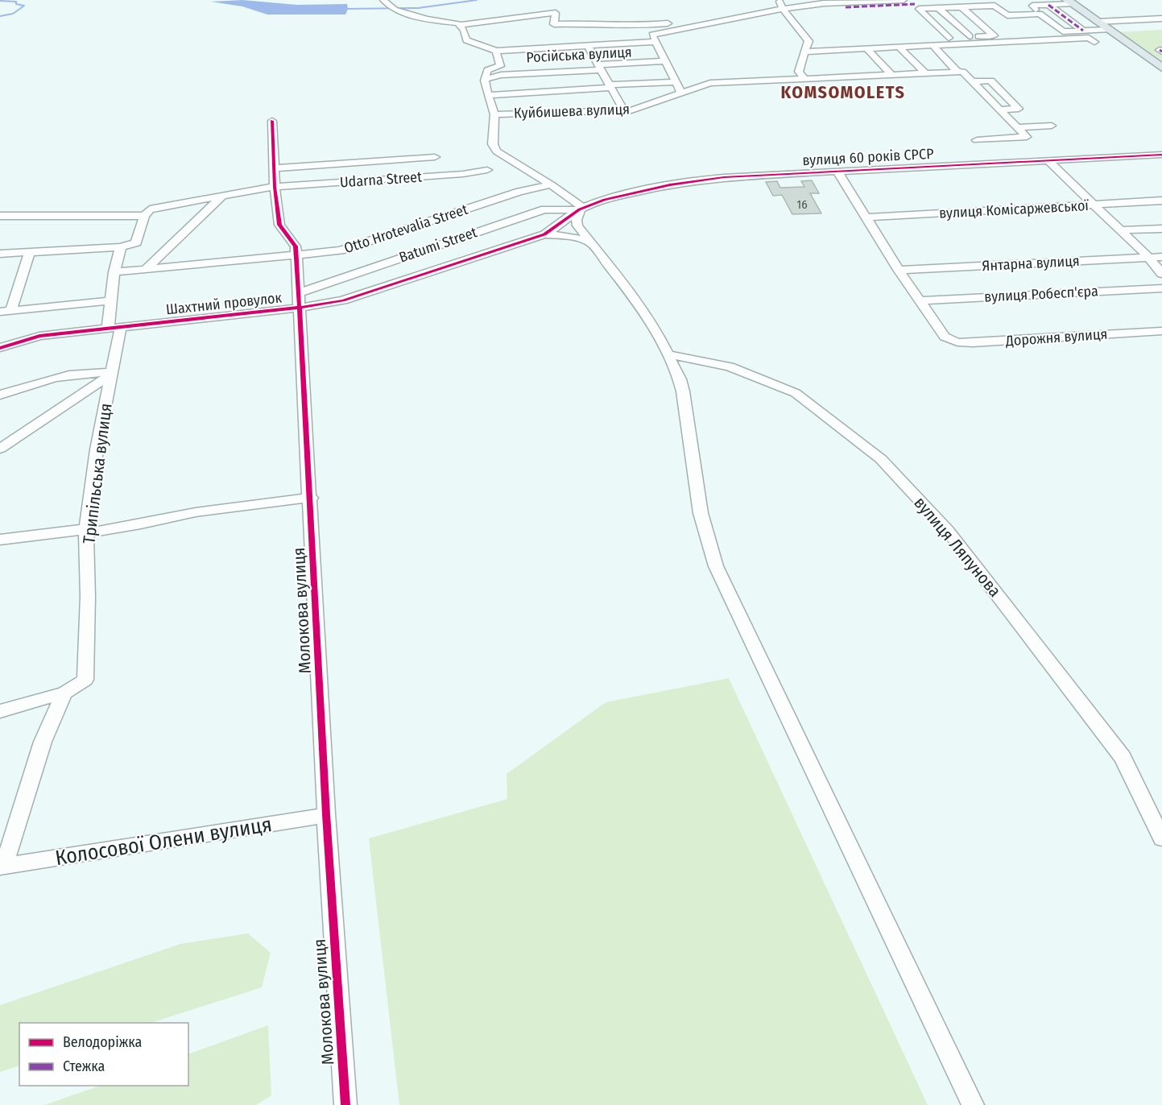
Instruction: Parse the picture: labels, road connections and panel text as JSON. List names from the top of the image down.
{
  "streets": {
    "street": [
      "Російська вулиця",
      "Куйбишева вулиця",
      "вулиця 60 років СРСР",
      "Udarna Street",
      "вулиця Комісаржевської",
      "Otto Hrotevalia Street",
      "Batumi Street",
      "Янтарна вулиця",
      "вулиця Робесп'єра",
      "Шахтний провулок",
      "Дорожня вулиця",
      "Трипільська вулиця",
      "вулиця Ляпунова",
      "Молокова вулиця",
      "Колосової Олени вулиця"
    ]
  },
  "crossings": [
    ["Куйбишева вулиця", "Otto Hrotevalia Street"],
    ["вулиця 60 років СРСР", "Batumi Street"],
    ["вулиця 60 років СРСР", "Шахтний провулок"],
    ["Udarna Street", "Молокова вулиця"],
    ["Otto Hrotevalia Street", "Трипільська вулиця"],
    ["Otto Hrotevalia Street", "Молокова вулиця"],
    ["Batumi Street", "Шахтний провулок"],
    ["Batumi Street", "Молокова вулиця"],
    ["вулиця Робесп'єра", "Дорожня вулиця"],
    ["Шахтний провулок", "Трипільська вулиця"],
    ["Шахтний провулок", "Молокова вулиця"],
    ["Молокова вулиця", "Колосової Олени вулиця"]
  ],
  "districts": ["KOMSOMOLETS"],
  "house_numbers": ["16"],
  "legend": ["Велодоріжка", "Стежка"]
}
